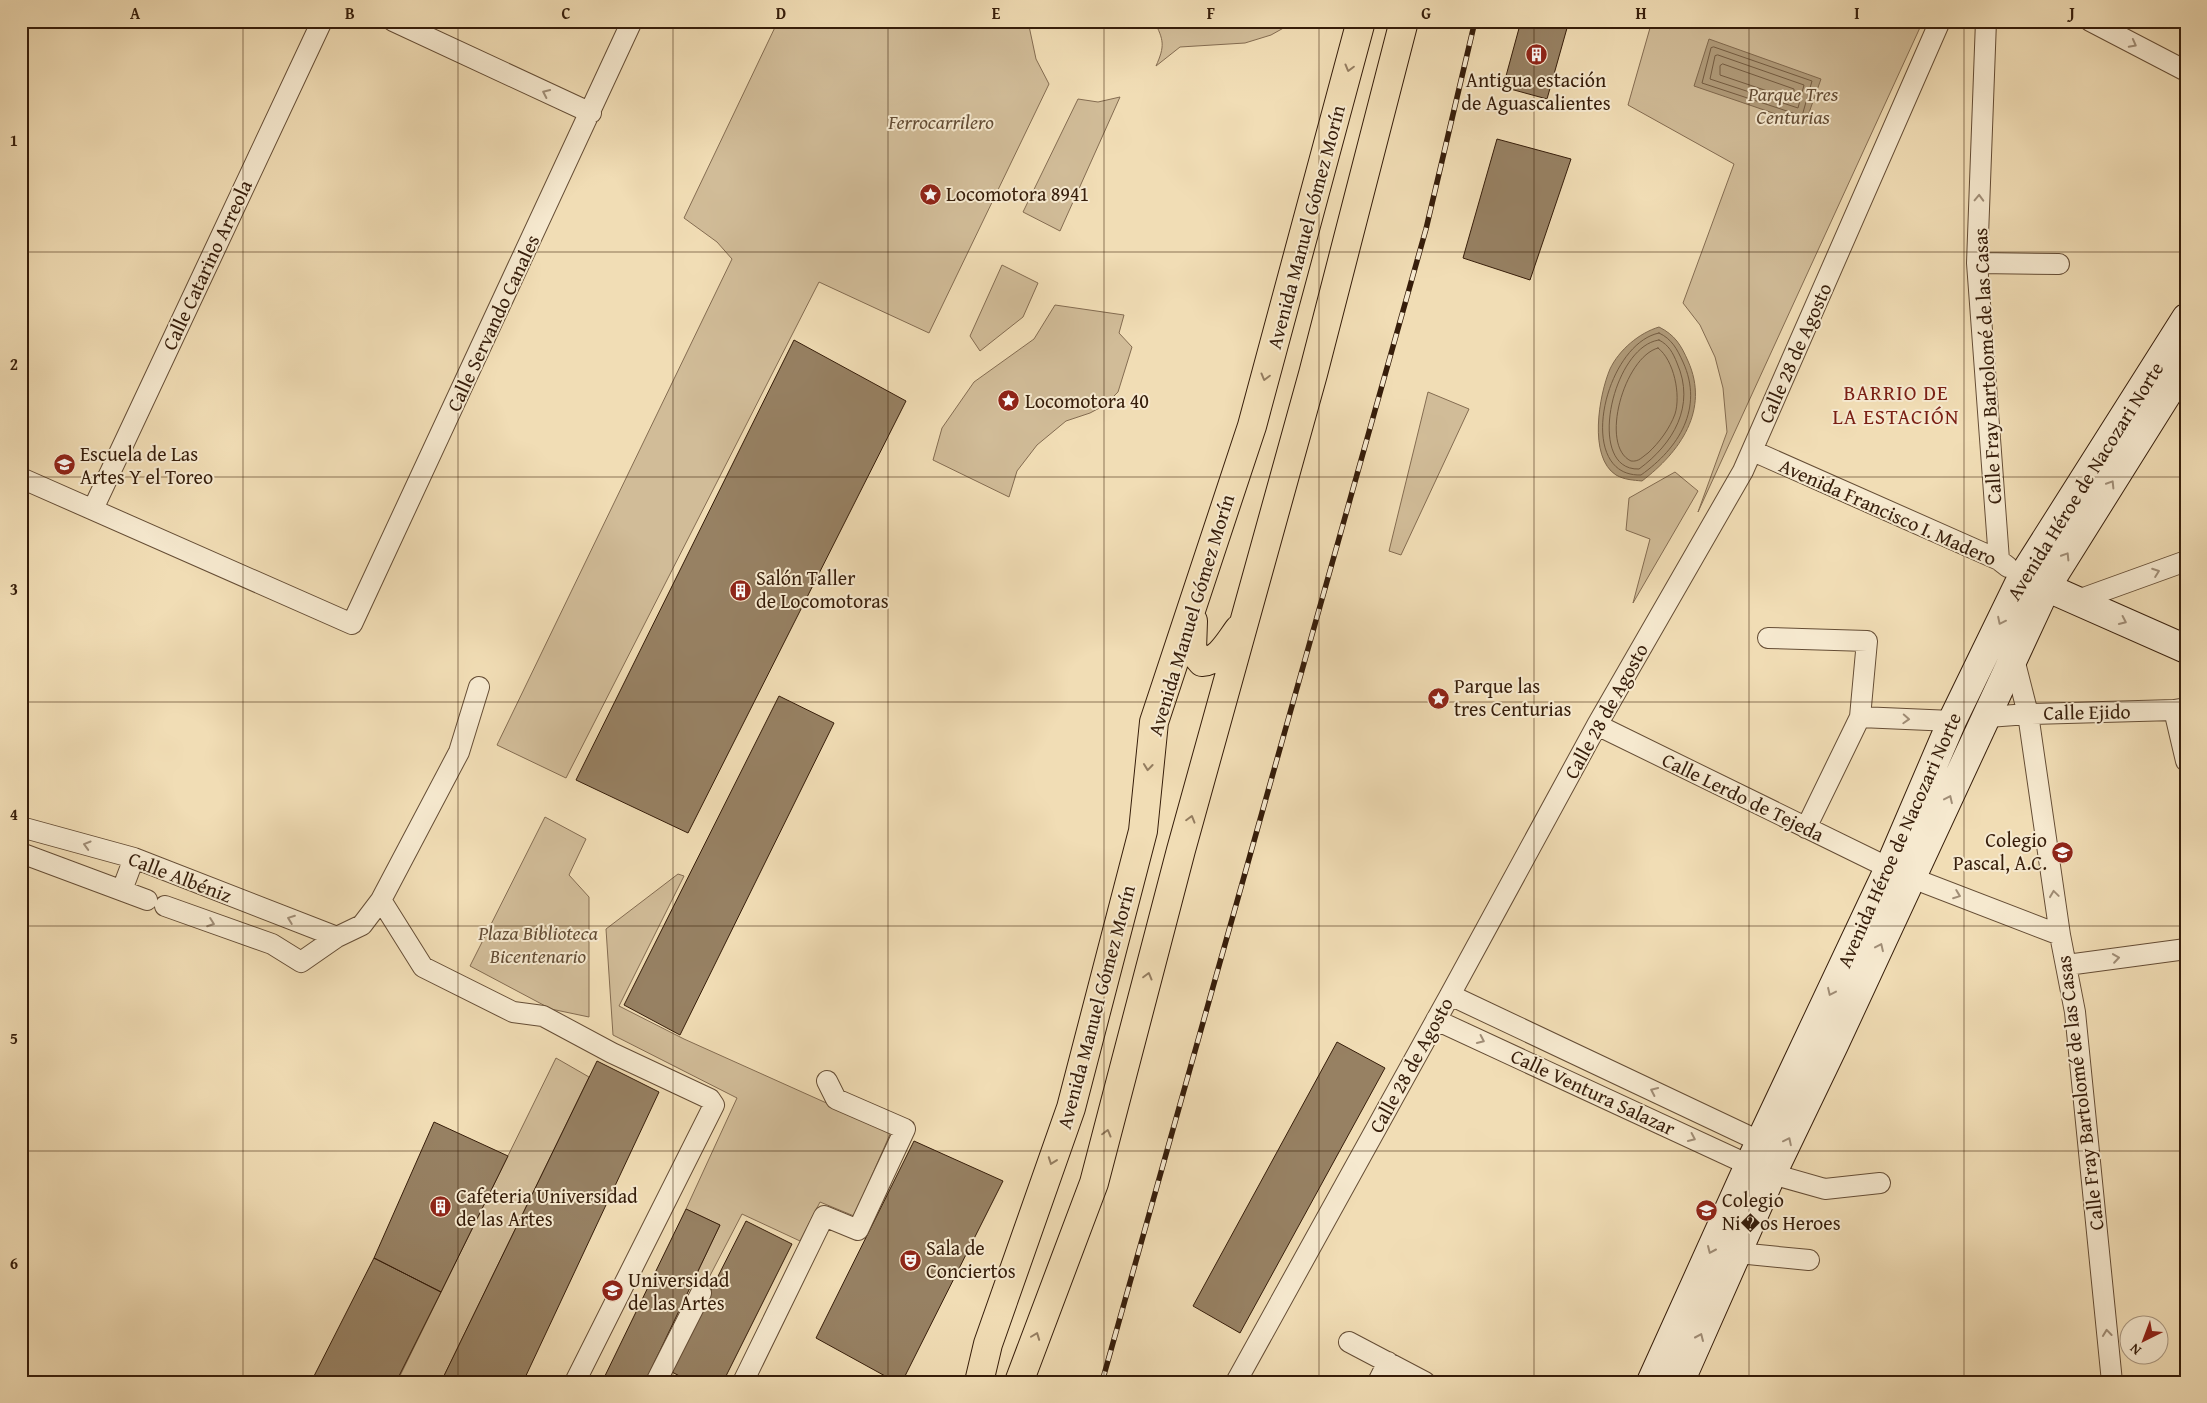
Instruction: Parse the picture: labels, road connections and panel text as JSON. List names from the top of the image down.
{
  "streets": {
    "main road": ["Avenida Manuel Gómez Morín", "Avenida Héroe de Nacozari Norte", "Avenida Francisco I. Madero"],
    "street": [
      "Calle Catarino Arreola",
      "Calle Servando Canales",
      "Calle 28 de Agosto",
      "Calle Fray Bartolomé de las Casas",
      "Calle Ejido",
      "Calle Lerdo de Tejeda",
      "Calle Albéniz",
      "Calle Ventura Salazar"
    ]
  },
  "crossings": [
    ["Calle Catarino Arreola", "Calle Servando Canales"],
    ["Calle 28 de Agosto", "Avenida Francisco I. Madero"],
    ["Calle 28 de Agosto", "Calle Lerdo de Tejeda"],
    ["Calle 28 de Agosto", "Calle Ventura Salazar"],
    ["Calle Fray Bartolomé de las Casas", "Avenida Héroe de Nacozari Norte"],
    ["Calle Fray Bartolomé de las Casas", "Avenida Francisco I. Madero"],
    ["Calle Fray Bartolomé de las Casas", "Calle Ejido"],
    ["Calle Fray Bartolomé de las Casas", "Calle Lerdo de Tejeda"],
    ["Avenida Héroe de Nacozari Norte", "Avenida Francisco I. Madero"],
    ["Avenida Héroe de Nacozari Norte", "Calle Ejido"],
    ["Avenida Héroe de Nacozari Norte", "Calle Lerdo de Tejeda"],
    ["Avenida Héroe de Nacozari Norte", "Calle Ventura Salazar"]
  ],
  "one_way": ["Calle Fray Bartolomé de las Casas"],
  "districts": ["BARRIO DE LA ESTACIÓN"],
  "parks": ["Parque Tres Centurias", "Ferrocarrilero", "Plaza Biblioteca Bicentenario"],
  "places": {
    "building": ["Antigua estación de Aguascalientes", "Salón Taller de Locomotoras", "Cafeteria Universidad de las Artes"],
    "place": ["Locomotora 8941", "Locomotora 40", "Parque las tres Centurias"],
    "school or university": [
      "Escuela de Las Artes Y el Toreo",
      "Colegio Pascal, A.C.",
      "Colegio Ni�os Heroes",
      "Universidad de las Artes"
    ],
    "theatre": ["Sala de Conciertos"]
  },
  "north": "bottom left",
  "grid": {
    "columns": [
      "A",
      "B",
      "C",
      "D",
      "E",
      "F",
      "G",
      "H",
      "I",
      "J"
    ],
    "rows": [
      "1",
      "2",
      "3",
      "4",
      "5",
      "6"
    ]
  }
}
